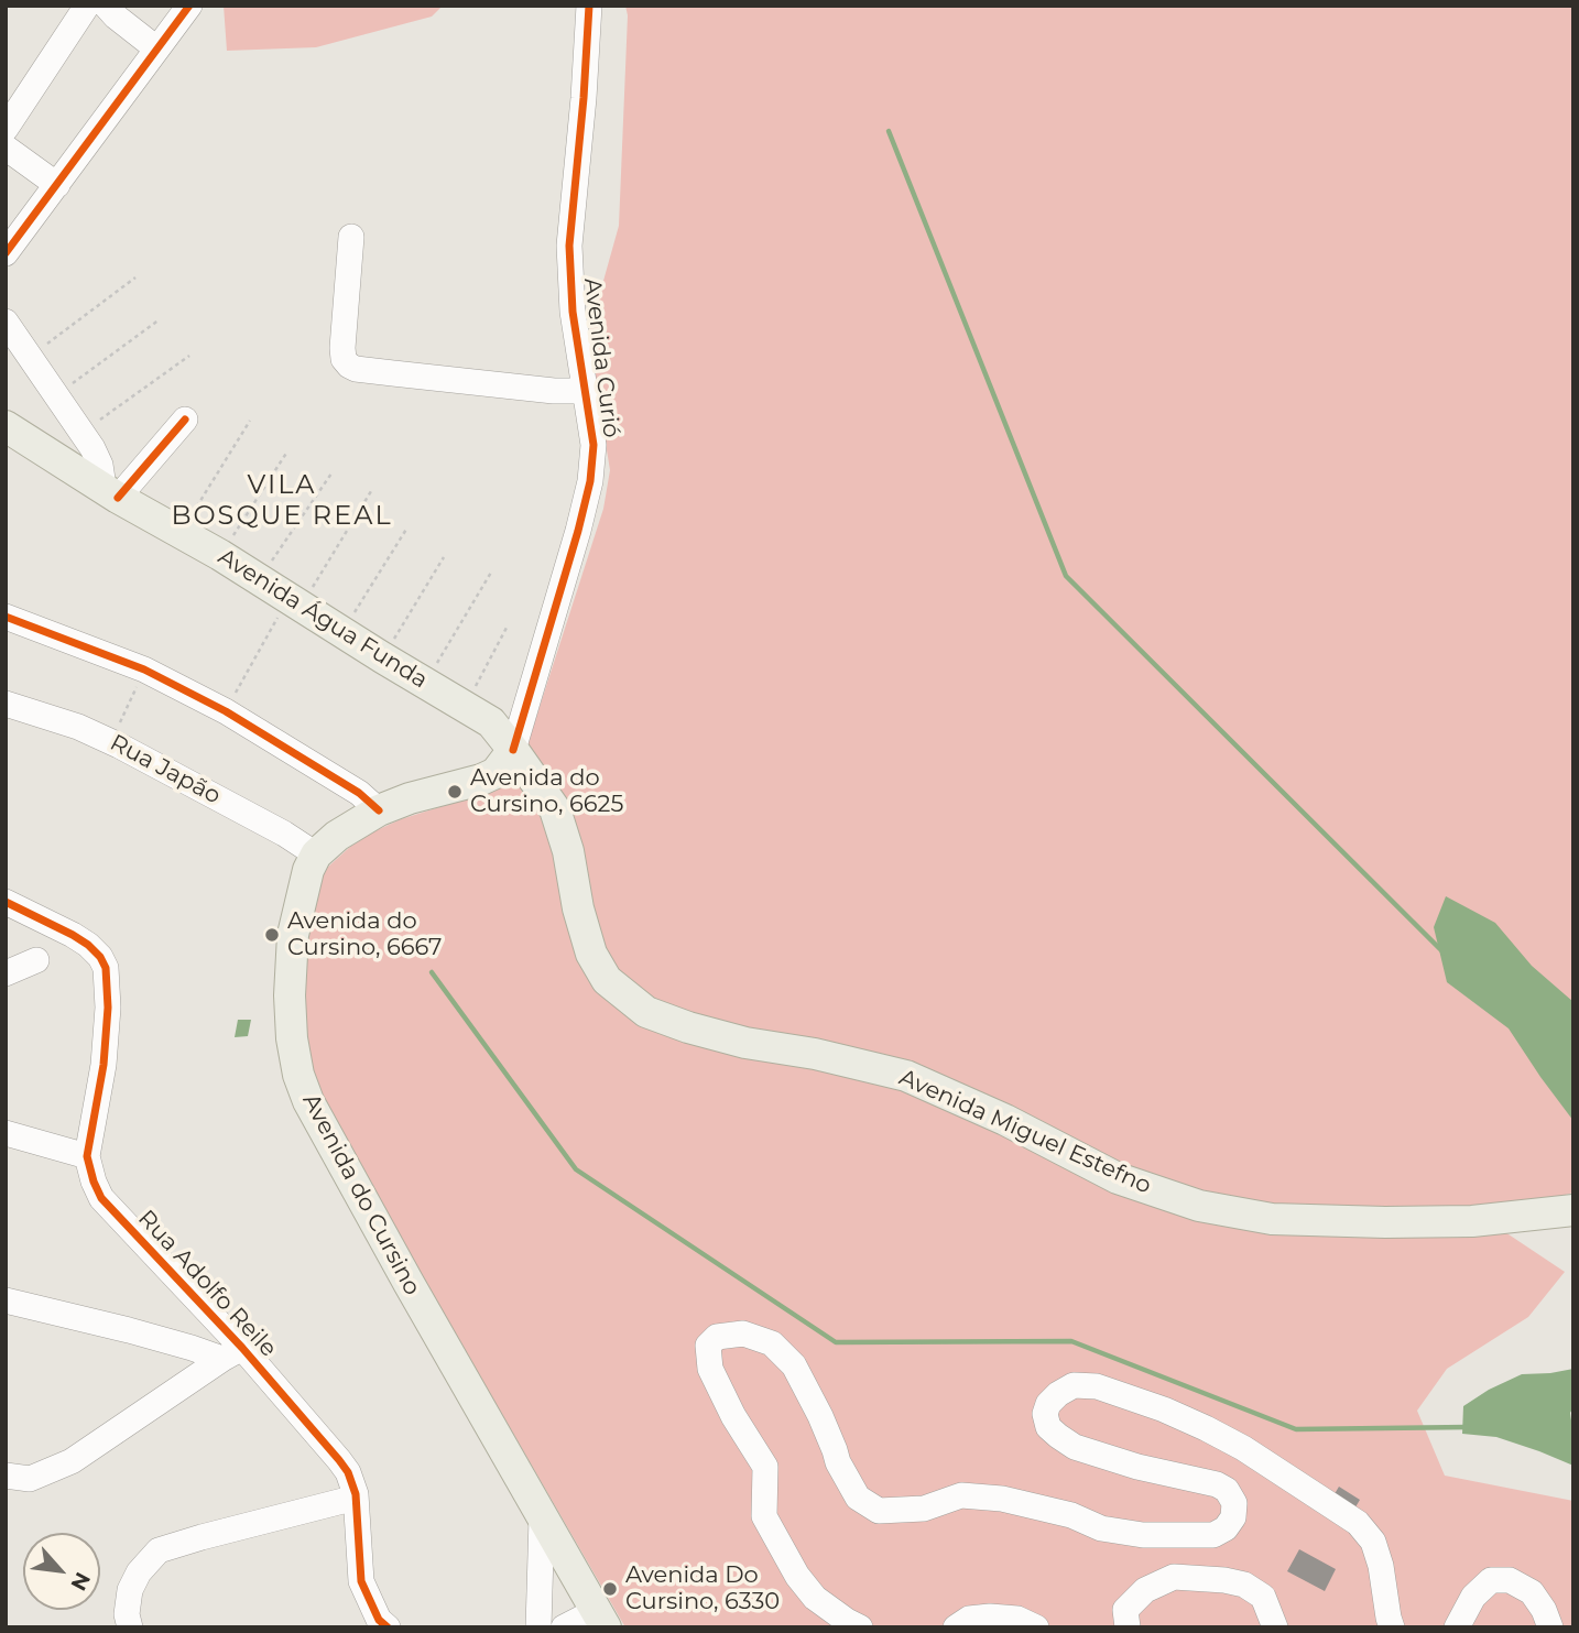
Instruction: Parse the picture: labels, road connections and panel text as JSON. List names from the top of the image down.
{
  "streets": {
    "main road": ["Avenida Água Funda", "Avenida Miguel Estefno", "Avenida do Cursino"],
    "street": ["Avenida Curió", "Rua Japão", "Rua Adolfo Reile"]
  },
  "crossings": [
    ["Avenida Curió", "Avenida Água Funda"],
    ["Avenida Curió", "Avenida Miguel Estefno"],
    ["Avenida Água Funda", "Avenida Miguel Estefno"],
    ["Rua Japão", "Avenida do Cursino"]
  ],
  "districts": ["VILA BOSQUE REAL"],
  "places": ["Avenida do Cursino, 6625", "Avenida do Cursino, 6667", "Avenida Do Cursino, 6330"],
  "north": "bottom right"
}
